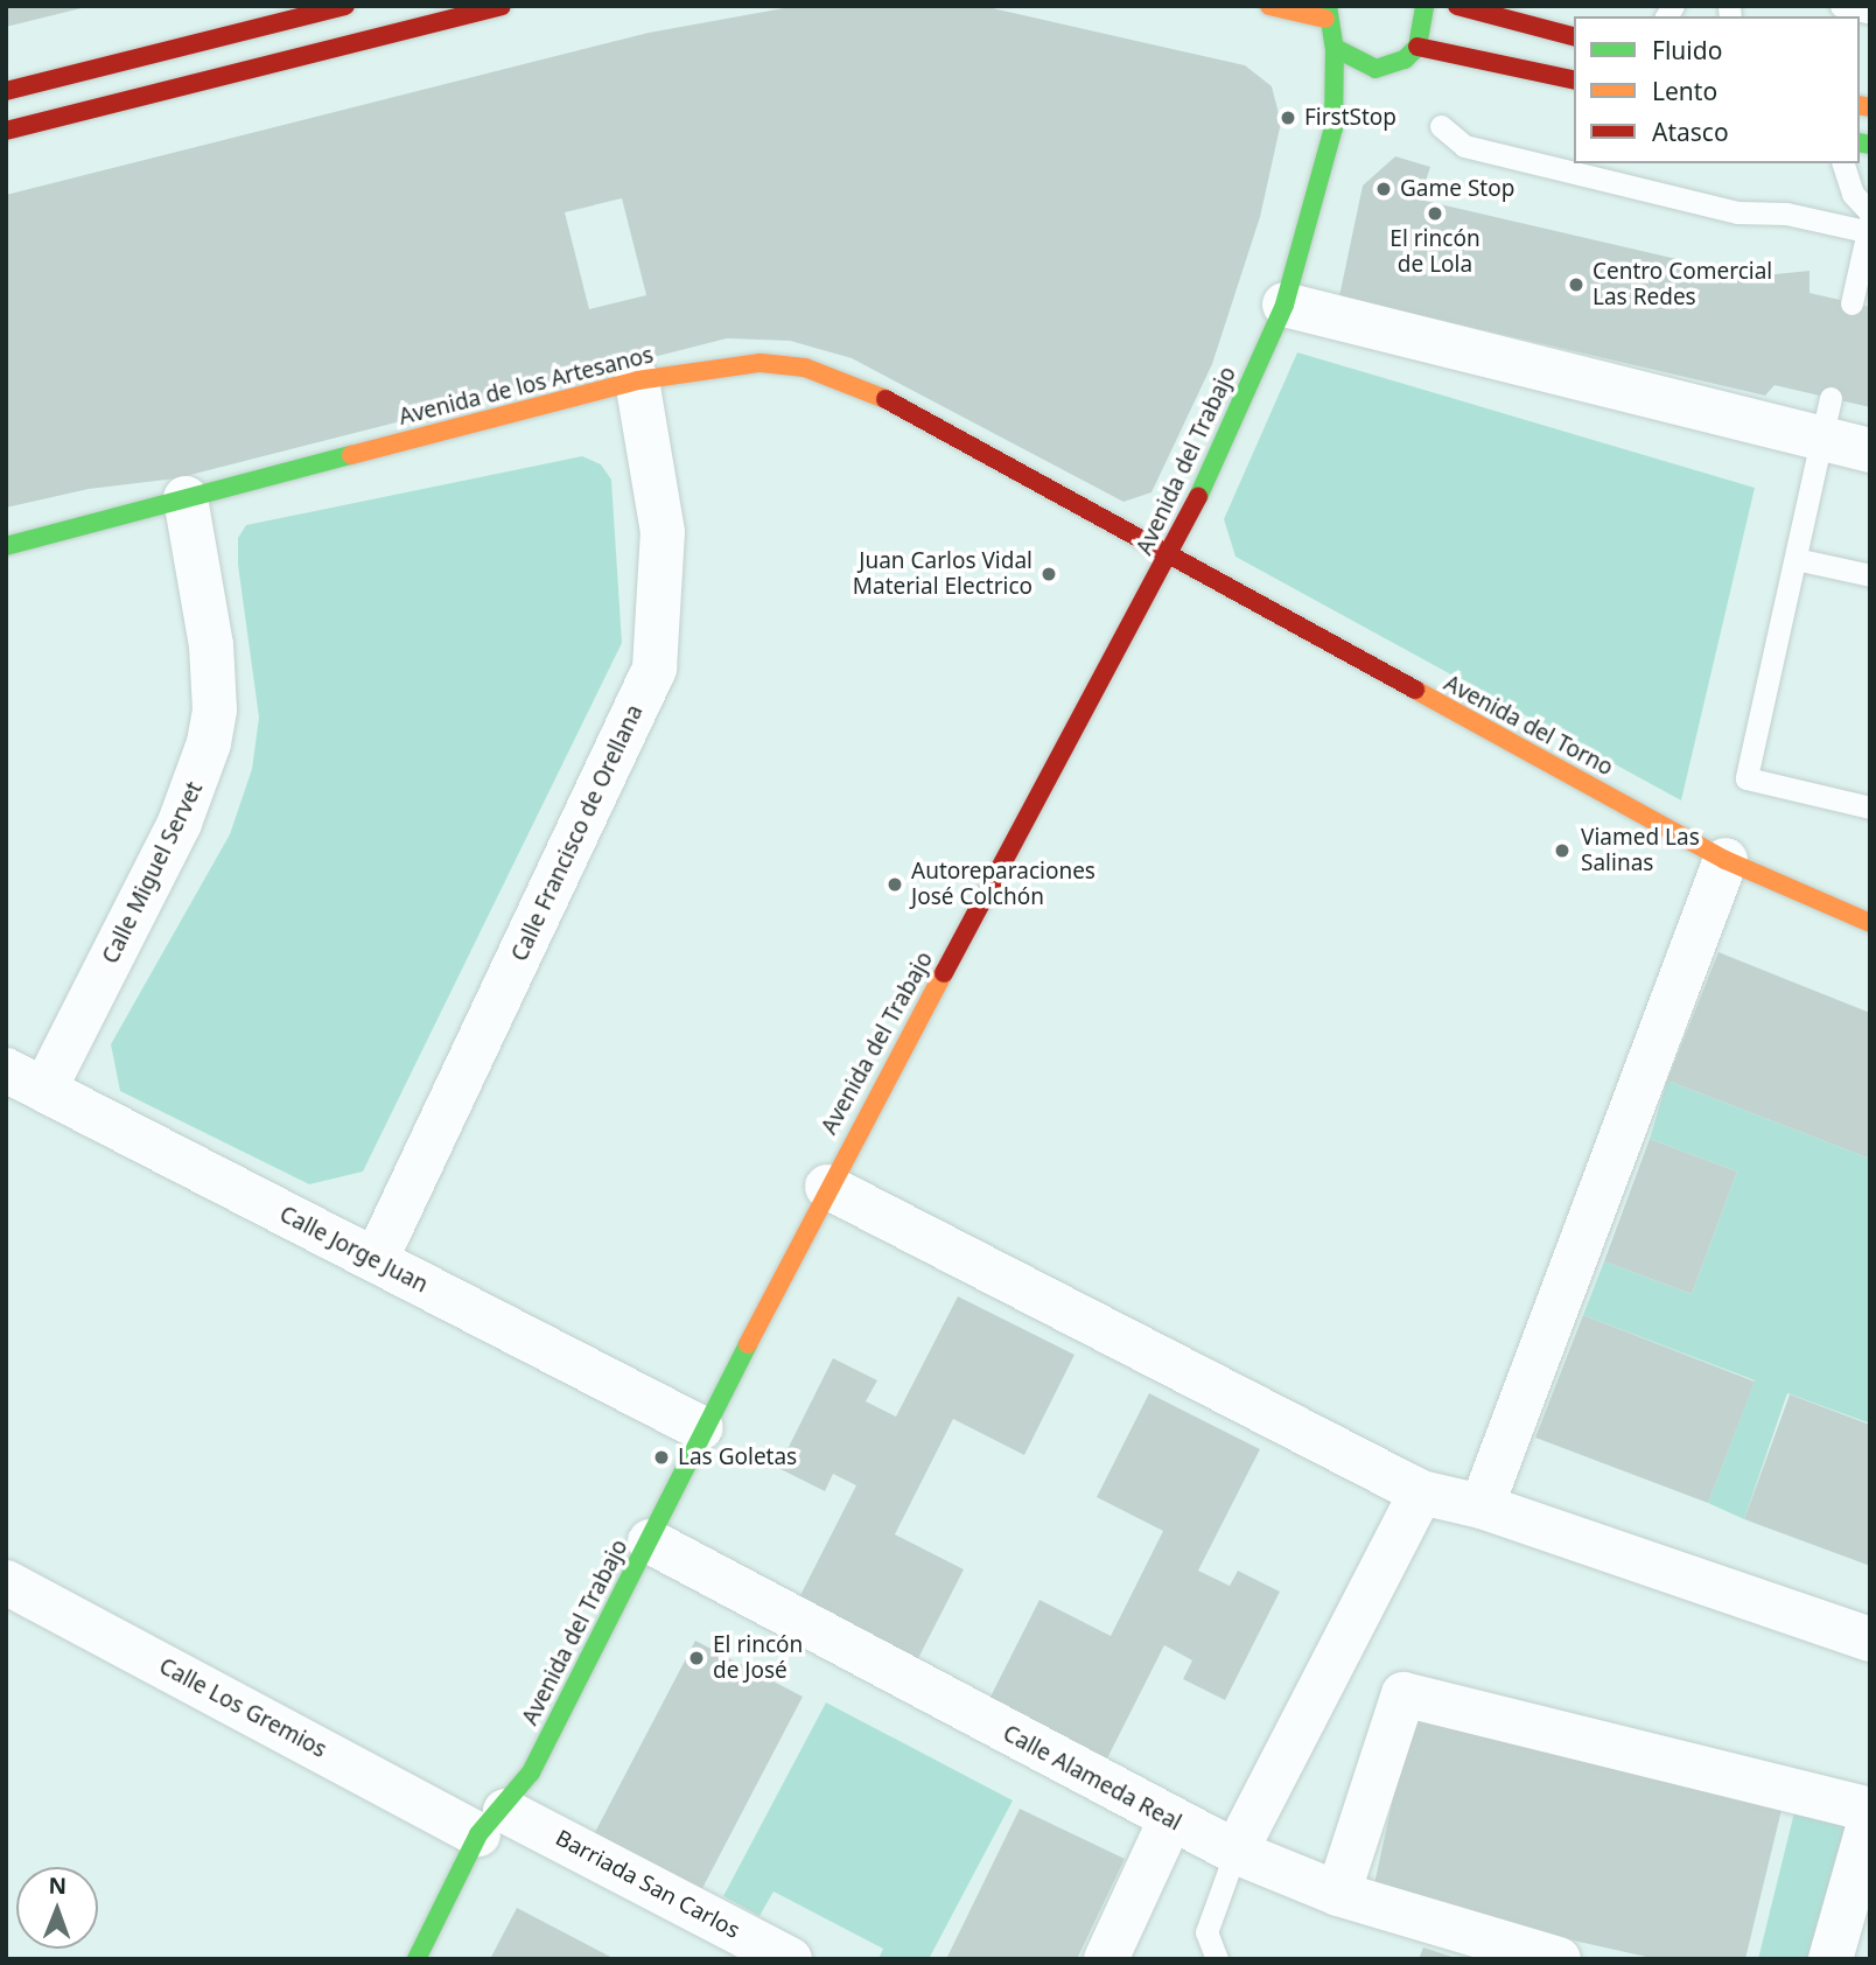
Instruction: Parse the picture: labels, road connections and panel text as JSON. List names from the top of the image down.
{
  "streets": {
    "street": [
      "Avenida de los Artesanos",
      "Avenida del Trabajo",
      "Avenida del Torno",
      "Calle Francisco de Orellana",
      "Calle Miguel Servet",
      "Calle Jorge Juan",
      "Calle Los Gremios",
      "Calle Alameda Real",
      "Barriada San Carlos"
    ]
  },
  "crossings": [
    ["Avenida de los Artesanos", "Avenida del Trabajo"],
    ["Avenida de los Artesanos", "Avenida del Torno"],
    ["Avenida de los Artesanos", "Calle Francisco de Orellana"],
    ["Avenida de los Artesanos", "Calle Miguel Servet"],
    ["Avenida del Trabajo", "Avenida del Torno"],
    ["Avenida del Trabajo", "Calle Jorge Juan"],
    ["Avenida del Trabajo", "Calle Los Gremios"],
    ["Avenida del Trabajo", "Calle Alameda Real"],
    ["Avenida del Trabajo", "Barriada San Carlos"],
    ["Calle Francisco de Orellana", "Calle Jorge Juan"],
    ["Calle Miguel Servet", "Calle Jorge Juan"],
    ["Calle Los Gremios", "Barriada San Carlos"]
  ],
  "places": [
    "FirstStop",
    "Game Stop",
    "El rincón de Lola",
    "Centro Comercial Las Redes",
    "Juan Carlos Vidal Material Electrico",
    "Viamed Las Salinas",
    "Autoreparaciones José Colchón",
    "Las Goletas",
    "El rincón de José"
  ],
  "legend": ["Fluido", "Lento", "Atasco"],
  "north": "top"
}
